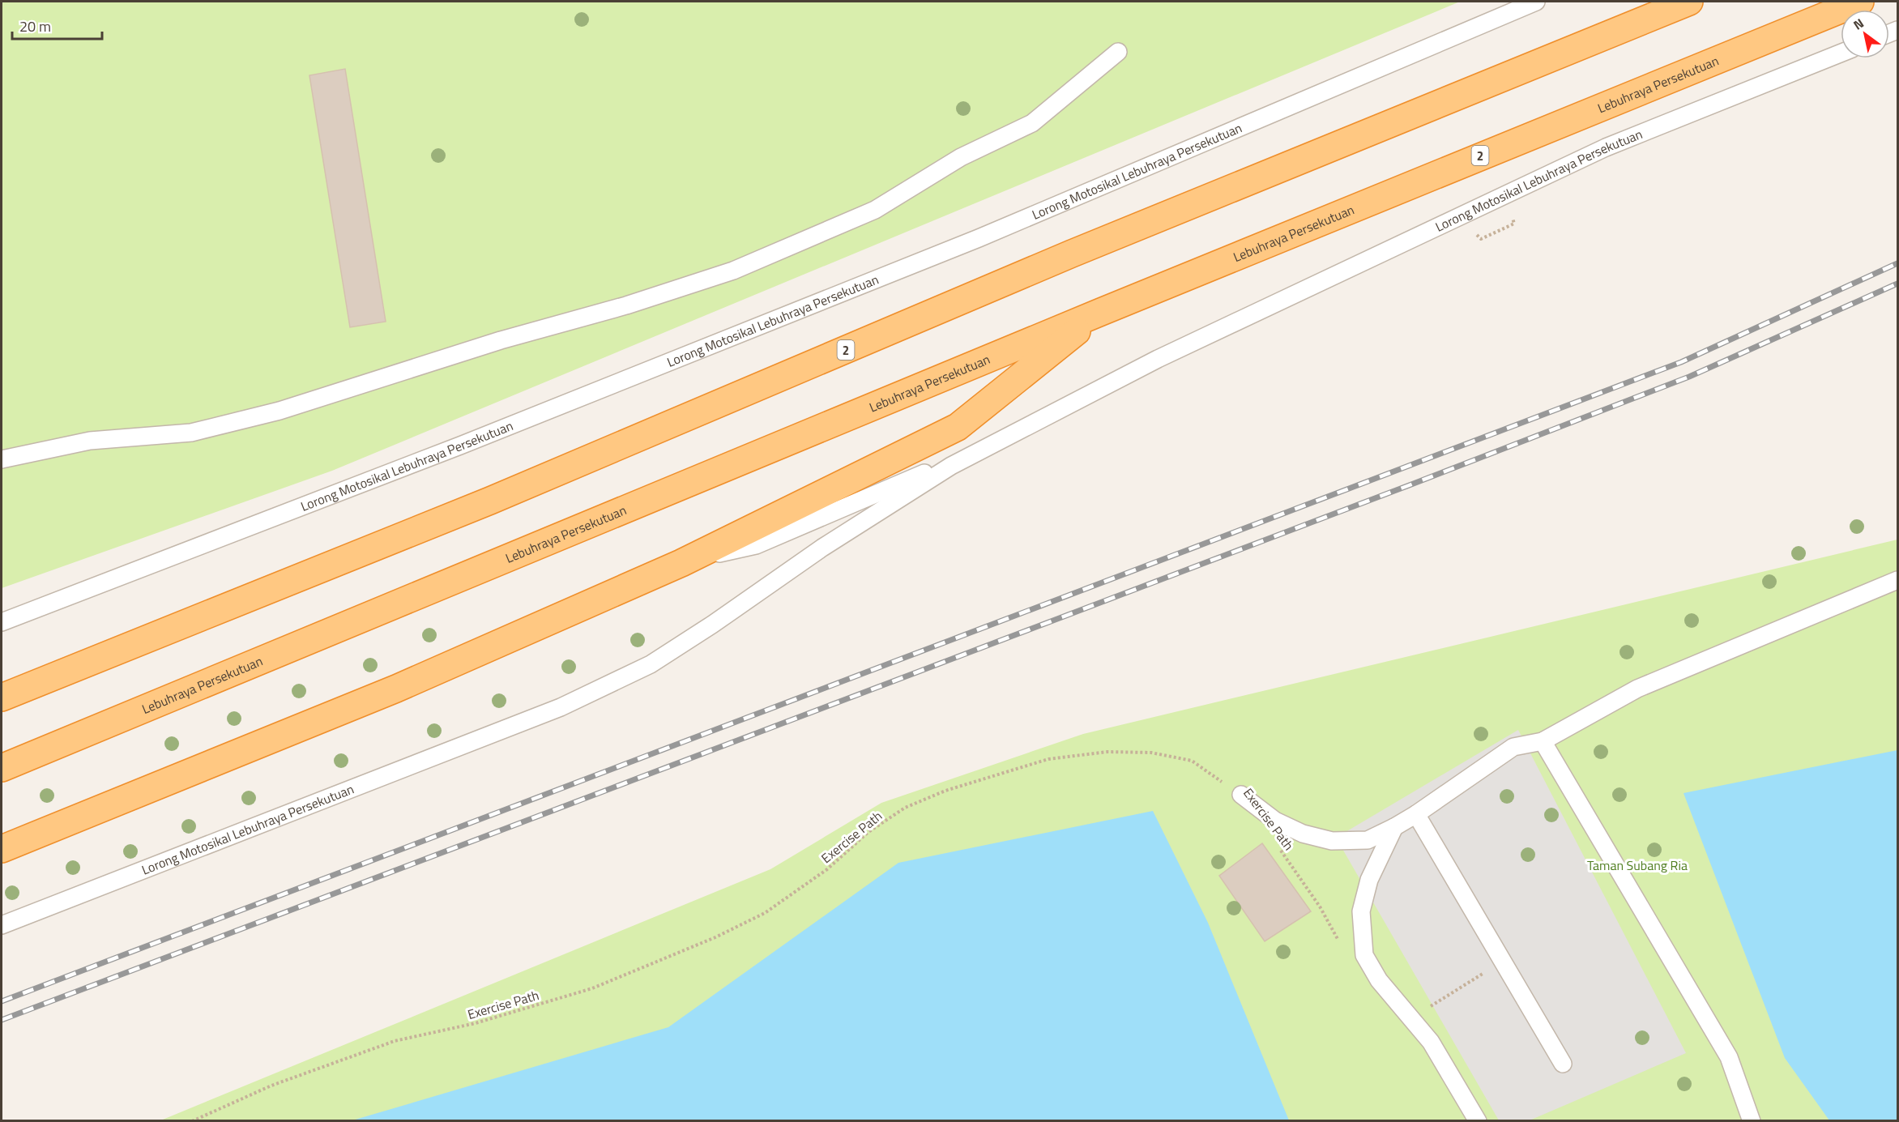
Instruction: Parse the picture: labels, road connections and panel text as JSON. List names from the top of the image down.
{
  "streets": {
    "highway": ["Lebuhraya Persekutuan", "2"],
    "lane": ["Lorong Motosikal Lebuhraya Persekutuan"],
    "path": ["Exercise Path"]
  },
  "parks": ["Taman Subang Ria"],
  "scale_bar": "20 m",
  "north": "top left"
}
